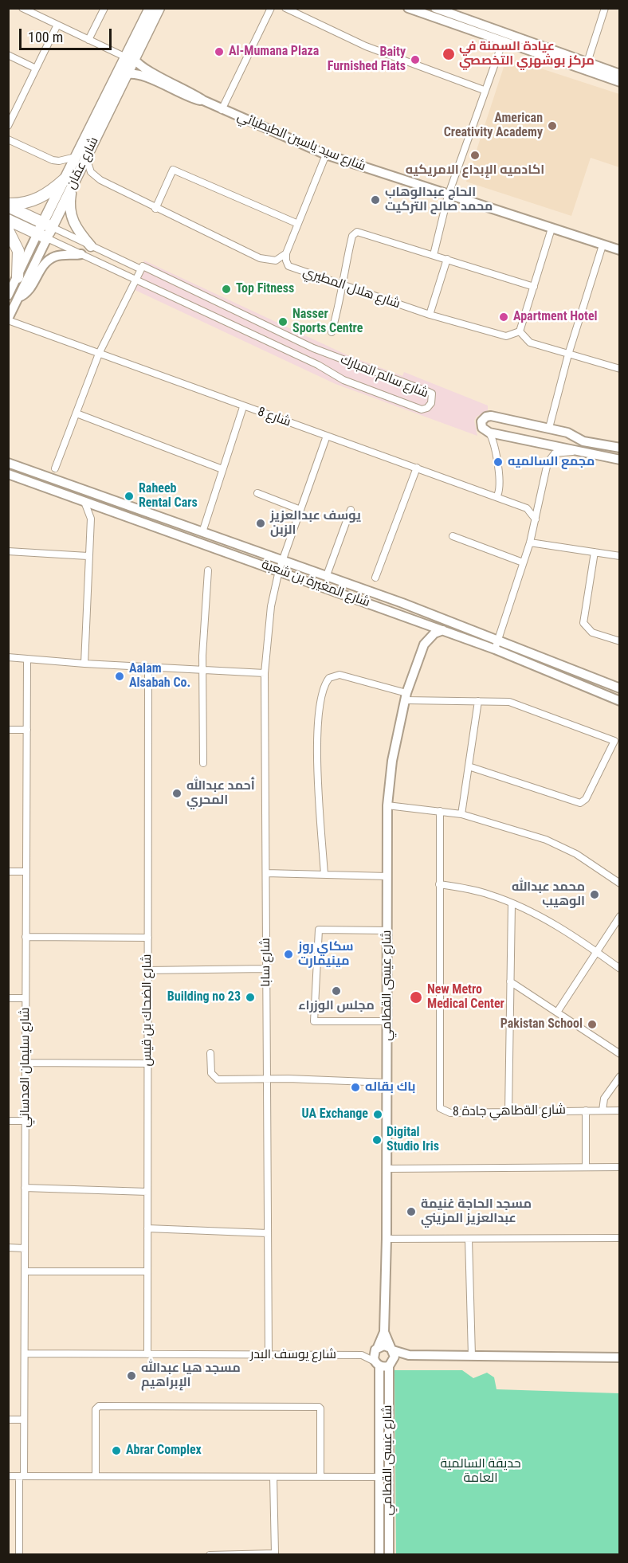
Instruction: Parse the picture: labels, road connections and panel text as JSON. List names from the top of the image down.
{
  "streets": {
    "main road": ["شارع عمّان"],
    "street": [
      "شارع سيد ياسين الطبطبائي",
      "شارع هلال المطيري",
      "شارع سالم المبارك",
      "شارع 8",
      "شارع المغيرة بن شعبة",
      "شارع سابا",
      "شارع عيسى القطامي",
      "شارع الضحاك بن قيس",
      "شارع سليمان العدساني",
      "شارع الةطاهي جادة 8",
      "شارع يوسف البدر"
    ]
  },
  "crossings": [
    ["شارع سيد ياسين الطبطبائي", "شارع عمّان"],
    ["شارع عمّان", "شارع سالم المبارك"],
    ["شارع عمّان", "شارع 8"],
    ["شارع 8", "شارع سابا"],
    ["شارع المغيرة بن شعبة", "شارع سابا"],
    ["شارع سابا", "شارع يوسف البدر"],
    ["شارع عيسى القطامي", "شارع يوسف البدر"],
    ["شارع الضحاك بن قيس", "شارع يوسف البدر"],
    ["شارع سليمان العدساني", "شارع يوسف البدر"]
  ],
  "parks": ["حديقة السالمية العامة"],
  "places": [
    "Al-Mumana Plaza",
    "عيادة السمنة في مركز بوشهري التخصصي",
    "Baity Furnished Flats",
    "American Creativity Academy",
    "اكادميه الإبداع الامريكيه",
    "الحاج عبدالوهاب محمد صالح التركيت",
    "Top Fitness",
    "Apartment Hotel",
    "Nasser Sports Centre",
    "مجمع السالميه",
    "Raheeb Rental Cars",
    "يوسف عبدالعزيز الزبن",
    "Aalam Alsabah Co.",
    "أحمد عبدالله المحري",
    "محمد عبدالله الوهيب",
    "سكاي روز مينيمارت",
    "مجلس الوزراء",
    "Building no 23",
    "New Metro Medical Center",
    "Pakistan School",
    "باك بقاله",
    "UA Exchange",
    "Digital Studio Iris",
    "مسجد الحاجة غنيمة عبدالعزيز المزيني",
    "مسجد هيا عبدالله الإبراهيم",
    "Abrar Complex"
  ],
  "scale_bar": "100 m"
}
